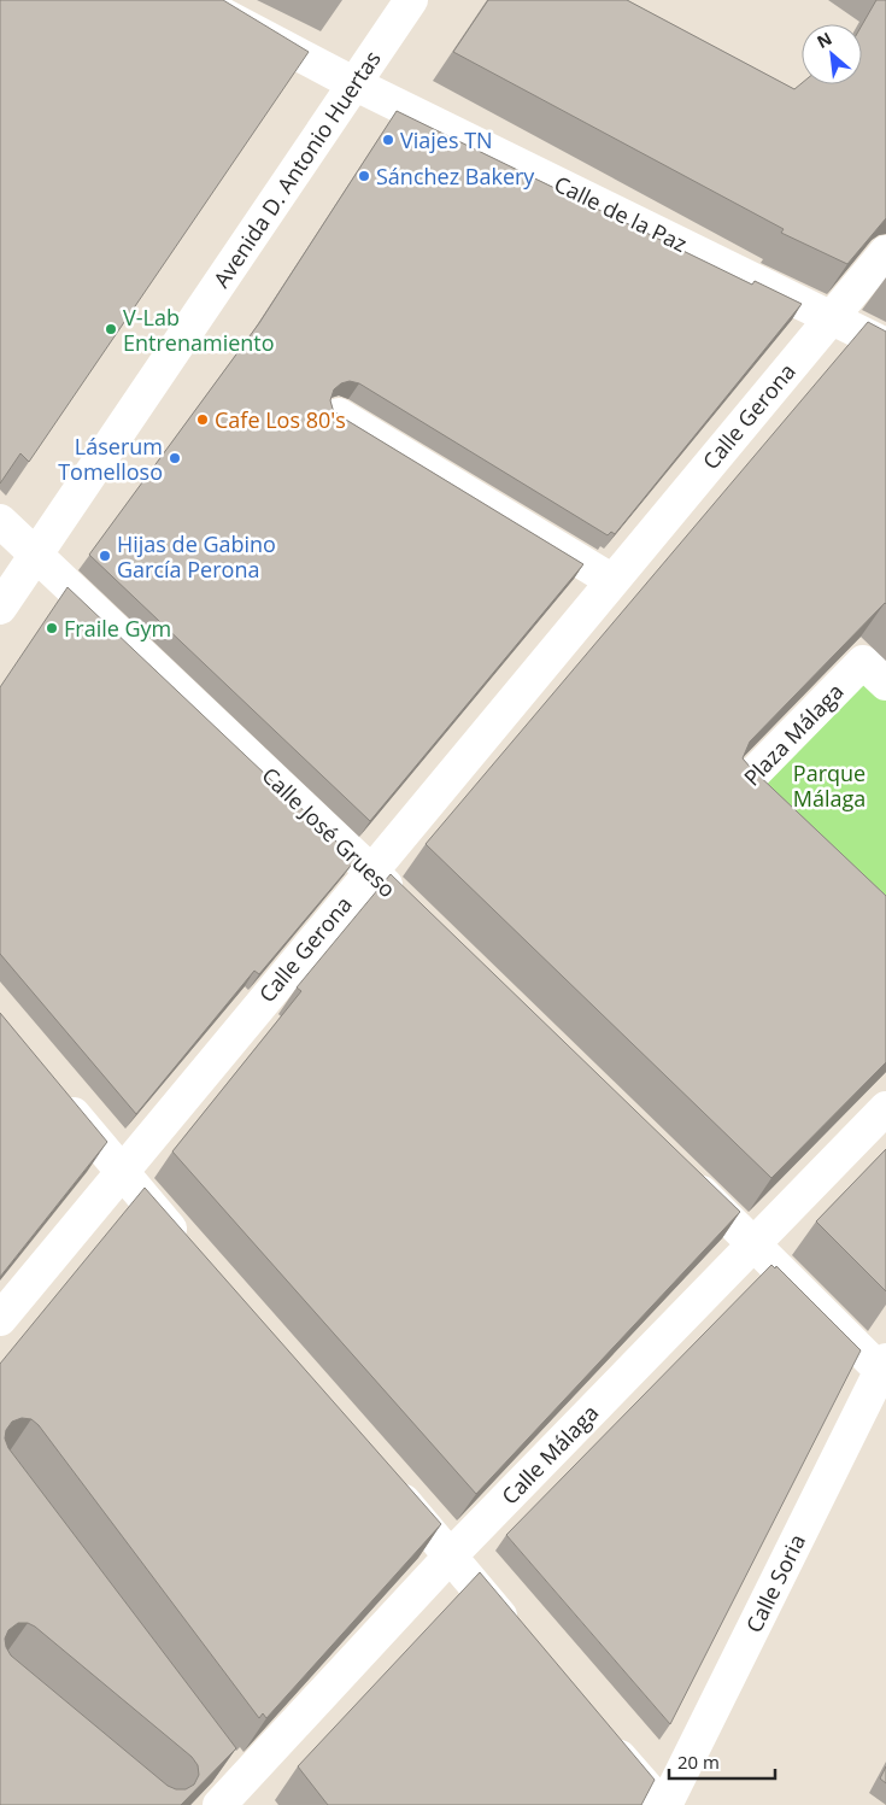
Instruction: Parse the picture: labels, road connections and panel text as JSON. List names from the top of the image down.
{
  "streets": {
    "street": [
      "Avenida D. Antonio Huertas",
      "Calle de la Paz",
      "Calle Gerona",
      "Plaza Málaga",
      "Calle José Grueso",
      "Calle Málaga",
      "Calle Soria"
    ]
  },
  "crossings": [
    ["Avenida D. Antonio Huertas", "Calle de la Paz"],
    ["Avenida D. Antonio Huertas", "Calle José Grueso"],
    ["Calle de la Paz", "Calle Gerona"],
    ["Calle Gerona", "Calle José Grueso"]
  ],
  "parks": ["Parque Málaga"],
  "places": [
    "Viajes TN",
    "Sánchez Bakery",
    "V-Lab Entrenamiento",
    "Cafe Los 80's",
    "Láserum Tomelloso",
    "Hijas de Gabino García Perona",
    "Fraile Gym"
  ],
  "scale_bar": "20 m",
  "north": "top left"
}
